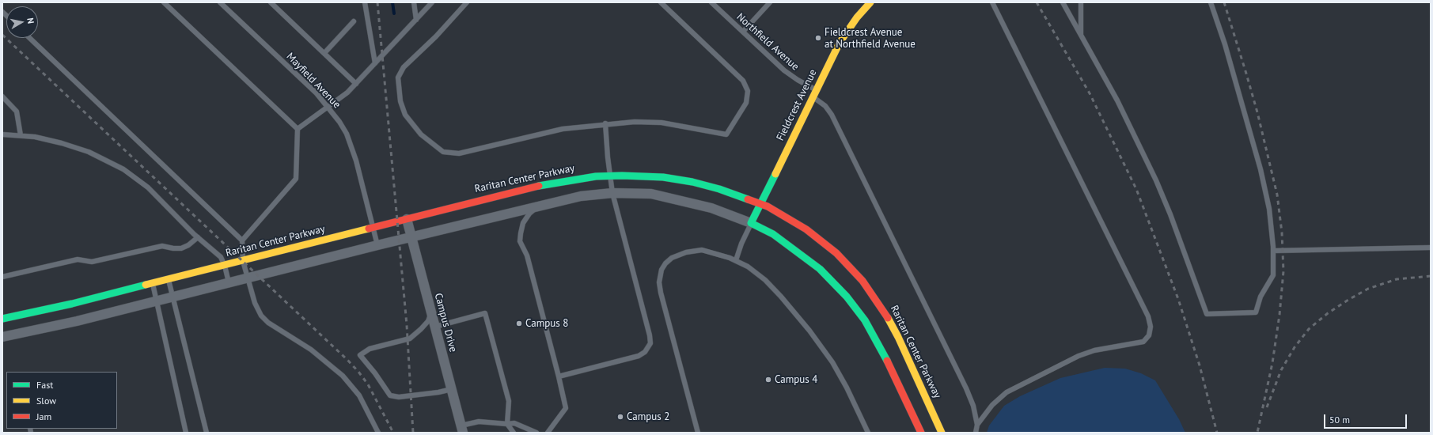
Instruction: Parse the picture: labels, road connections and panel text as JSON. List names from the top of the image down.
{
  "streets": {
    "street": ["Fieldcrest Avenue", "Raritan Center Parkway", "Campus Drive"],
    "lane": ["Northfield Avenue", "Mayfield Avenue"]
  },
  "crossings": [
    ["Northfield Avenue", "Fieldcrest Avenue"],
    ["Mayfield Avenue", "Raritan Center Parkway"],
    ["Fieldcrest Avenue", "Raritan Center Parkway"],
    ["Raritan Center Parkway", "Campus Drive"]
  ],
  "places": [
    "Fieldcrest Avenue at Northfield Avenue",
    "Campus 8",
    "Campus 4",
    "Campus 2"
  ],
  "legend": ["Fast", "Slow", "Jam"],
  "scale_bar": "50 m",
  "north": "right"
}
